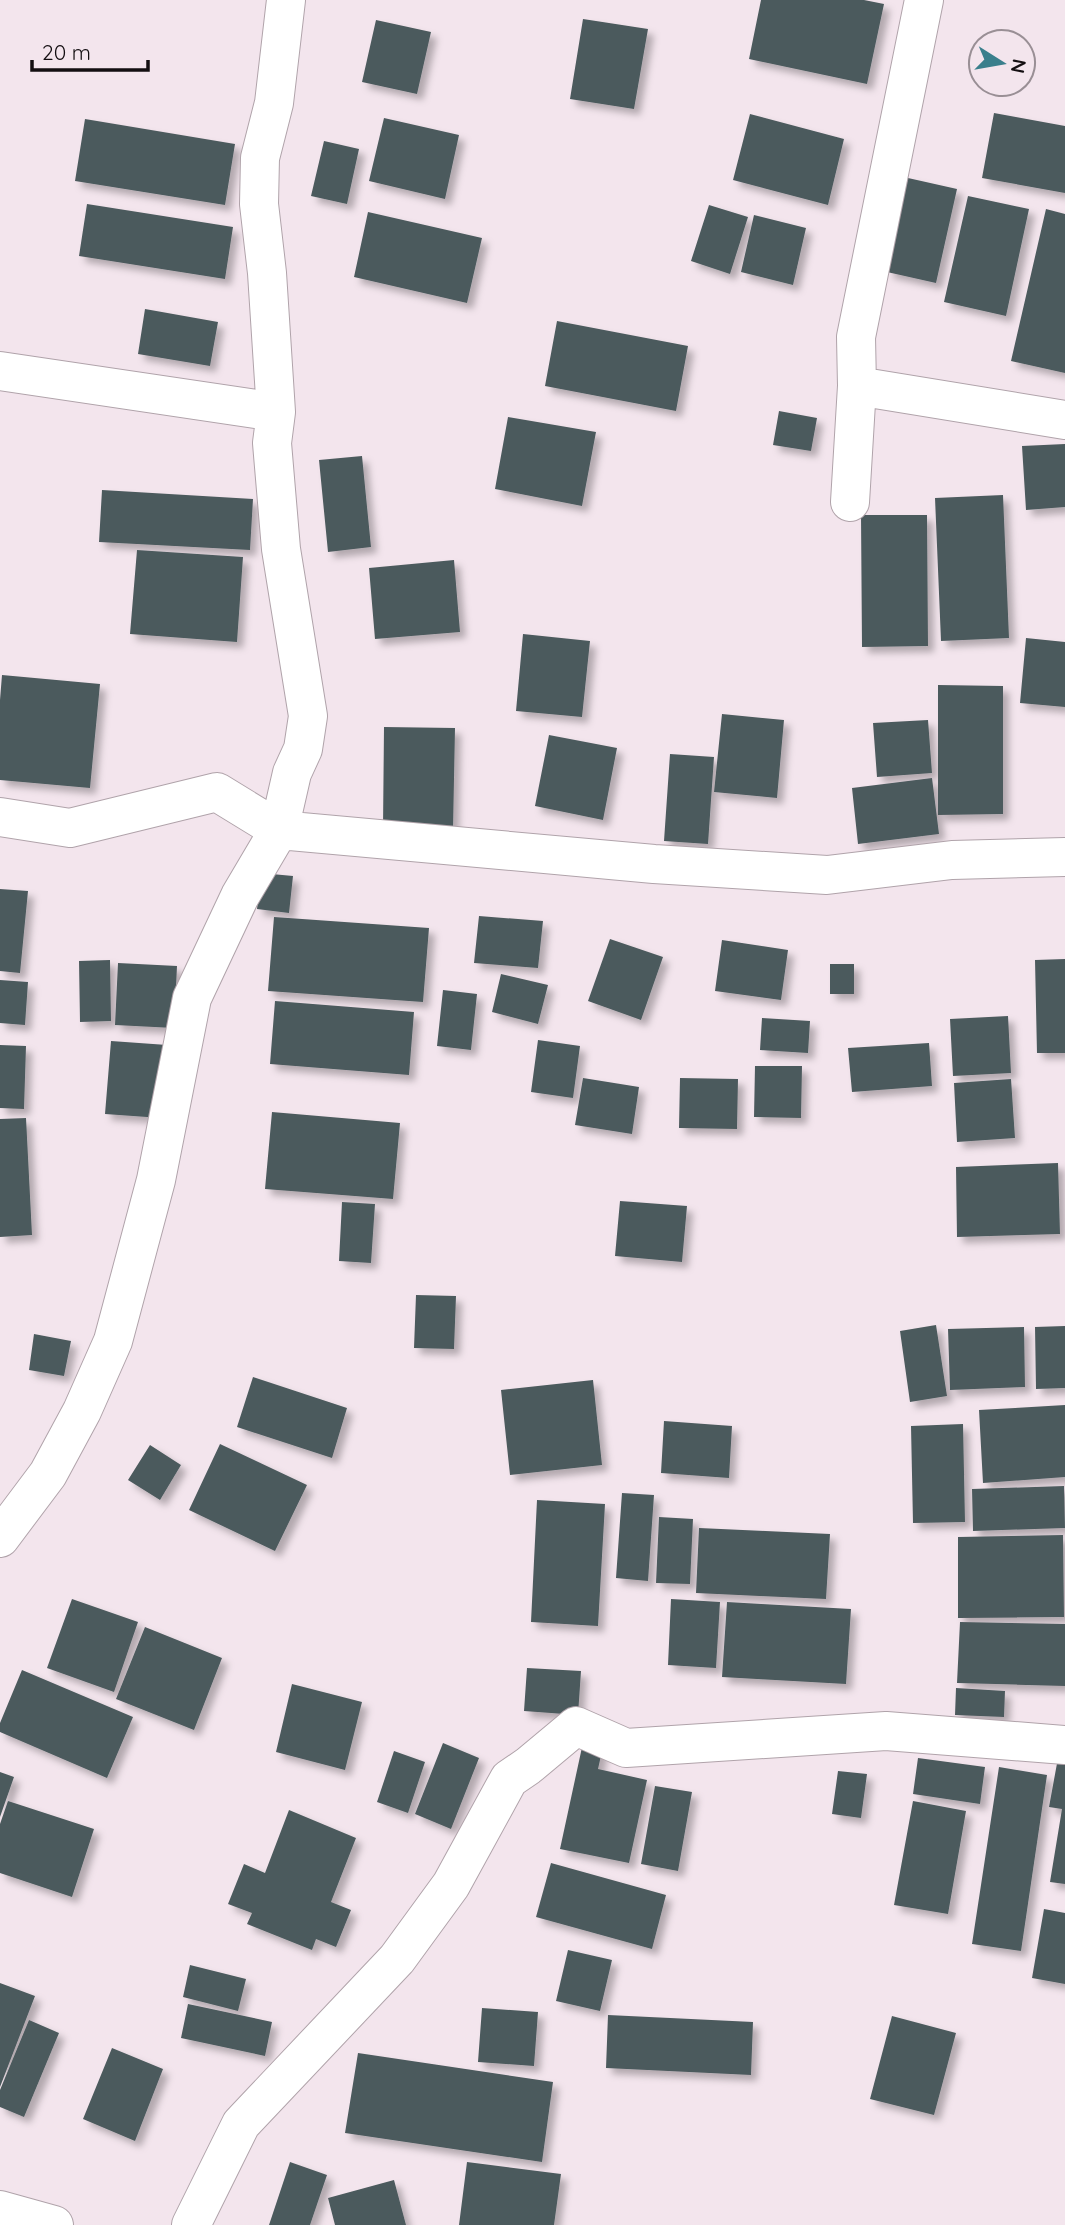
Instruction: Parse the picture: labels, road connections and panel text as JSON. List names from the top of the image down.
{
  "scale_bar": "20 m",
  "north": "right"
}
